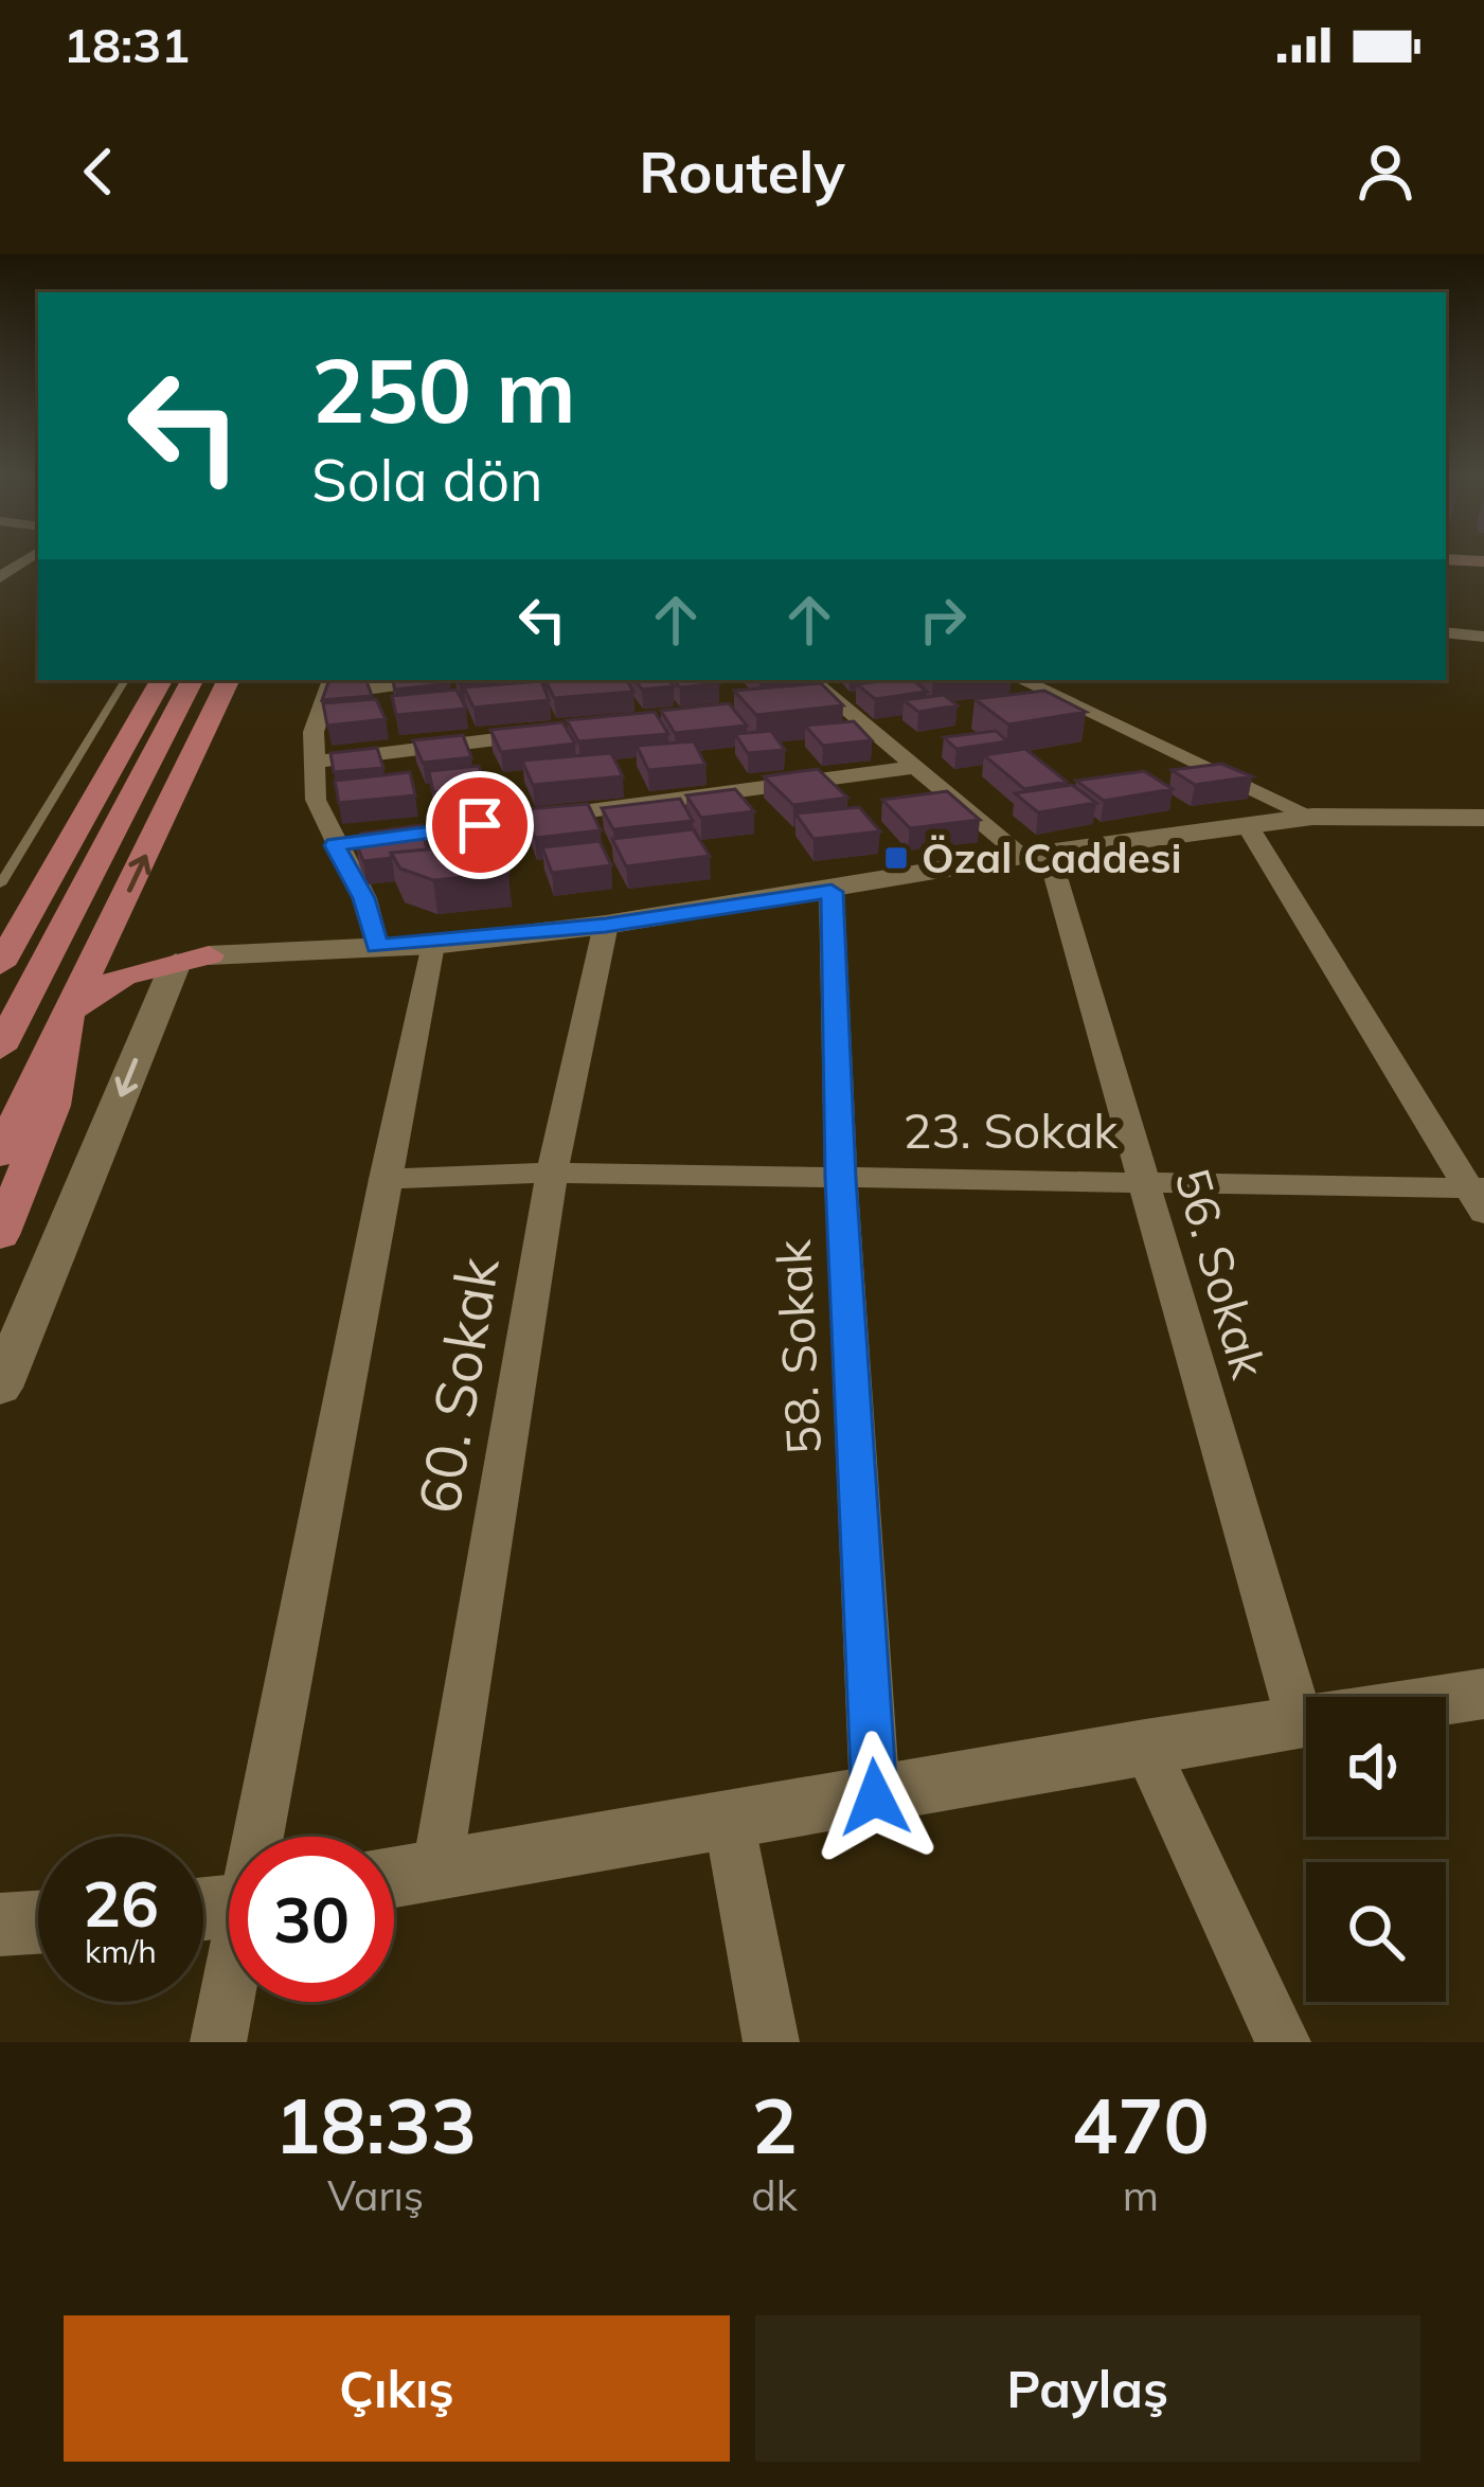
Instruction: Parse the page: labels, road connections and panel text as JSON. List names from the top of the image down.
{
  "streets": {
    "street": [
      "23. Sokak",
      "56. Sokak",
      "58. Sokak",
      "60. Sokak"
    ]
  },
  "crossings": [
    ["23. Sokak", "56. Sokak"],
    ["23. Sokak", "58. Sokak"],
    ["23. Sokak", "60. Sokak"]
  ],
  "places": {
    "transit": ["Özal Caddesi"]
  },
  "page": {
    "status": "18:31",
    "header": "Routely",
    "turn": ["250 m", "Sola dön"],
    "speed": "26 km/h",
    "limit": "30",
    "eta": [
      "18:33",
      "Varış",
      "2",
      "dk",
      "470",
      "m"
    ],
    "buttons": ["Çıkış", "Paylaş"]
  }
}
